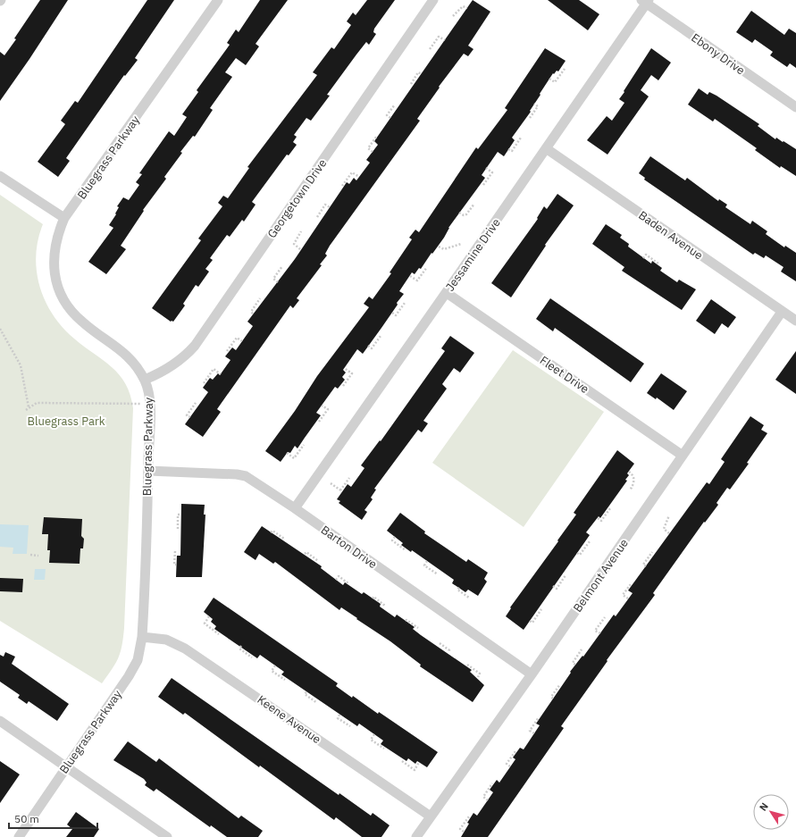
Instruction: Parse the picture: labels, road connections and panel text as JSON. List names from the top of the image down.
{
  "streets": {
    "street": [
      "Ebony Drive",
      "Bluegrass Parkway",
      "Georgetown Drive",
      "Baden Avenue",
      "Jessamine Drive",
      "Fleet Drive",
      "Barton Drive",
      "Belmont Avenue",
      "Keene Avenue"
    ]
  },
  "crossings": [
    ["Ebony Drive", "Jessamine Drive"],
    ["Bluegrass Parkway", "Georgetown Drive"],
    ["Bluegrass Parkway", "Barton Drive"],
    ["Bluegrass Parkway", "Keene Avenue"],
    ["Baden Avenue", "Jessamine Drive"],
    ["Baden Avenue", "Belmont Avenue"],
    ["Jessamine Drive", "Fleet Drive"],
    ["Jessamine Drive", "Barton Drive"],
    ["Fleet Drive", "Belmont Avenue"],
    ["Barton Drive", "Belmont Avenue"],
    ["Belmont Avenue", "Keene Avenue"]
  ],
  "parks": ["Bluegrass Park"],
  "scale_bar": "50 m",
  "north": "top left"
}
